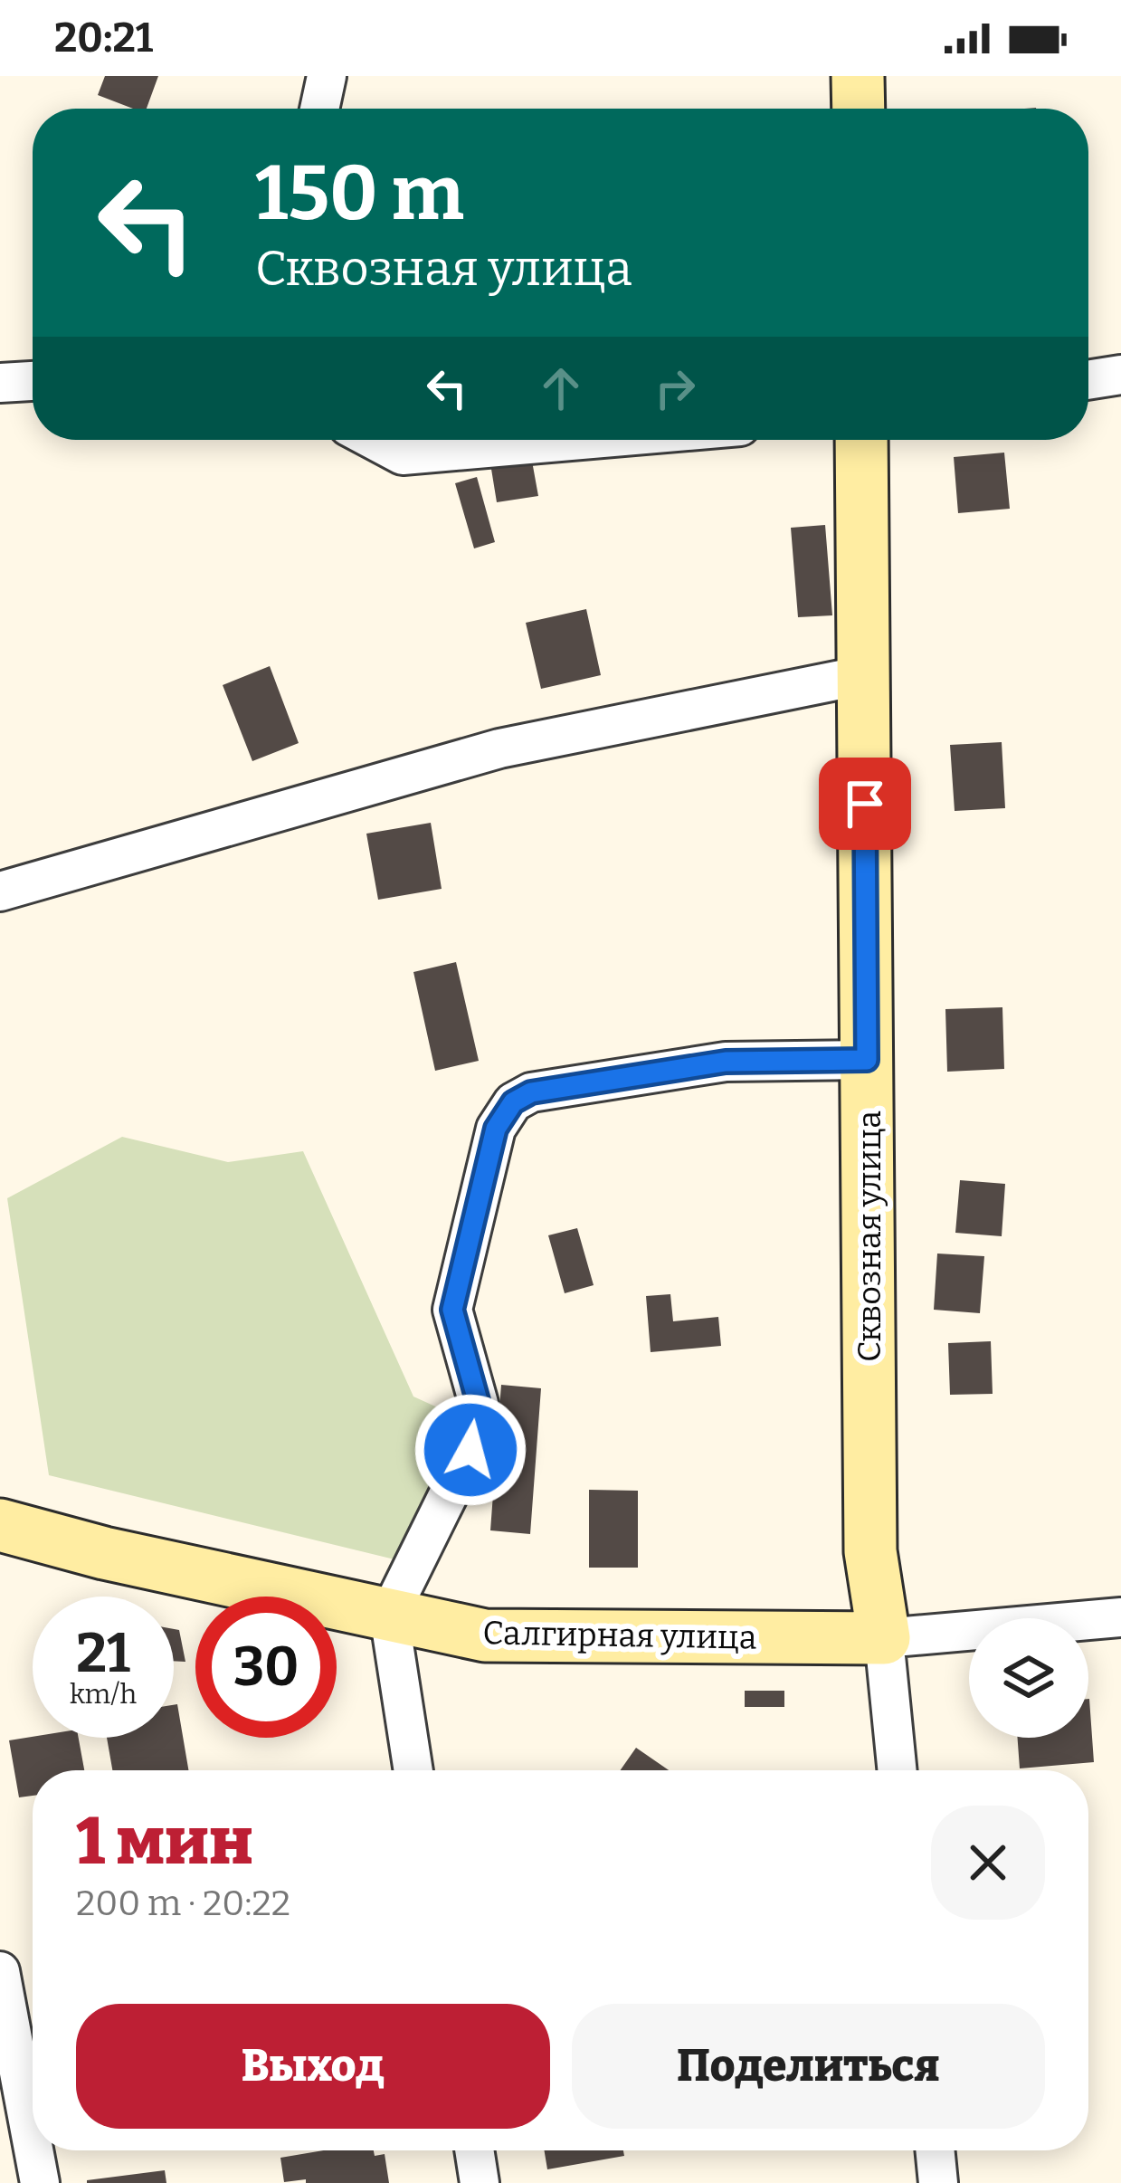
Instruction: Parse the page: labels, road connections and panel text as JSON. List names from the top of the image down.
{
  "streets": {
    "main road": ["Сквозная улица", "Салгирная улица"]
  },
  "crossings": [
    ["Сквозная улица", "Салгирная улица"]
  ],
  "page": {
    "status": "20:21",
    "turn": ["150 m", "Сквозная улица"],
    "speed": "21 km/h",
    "limit": "30",
    "heading": ["1 мин", "200 m · 20:22"],
    "buttons": ["Выход", "Поделиться"]
  }
}
